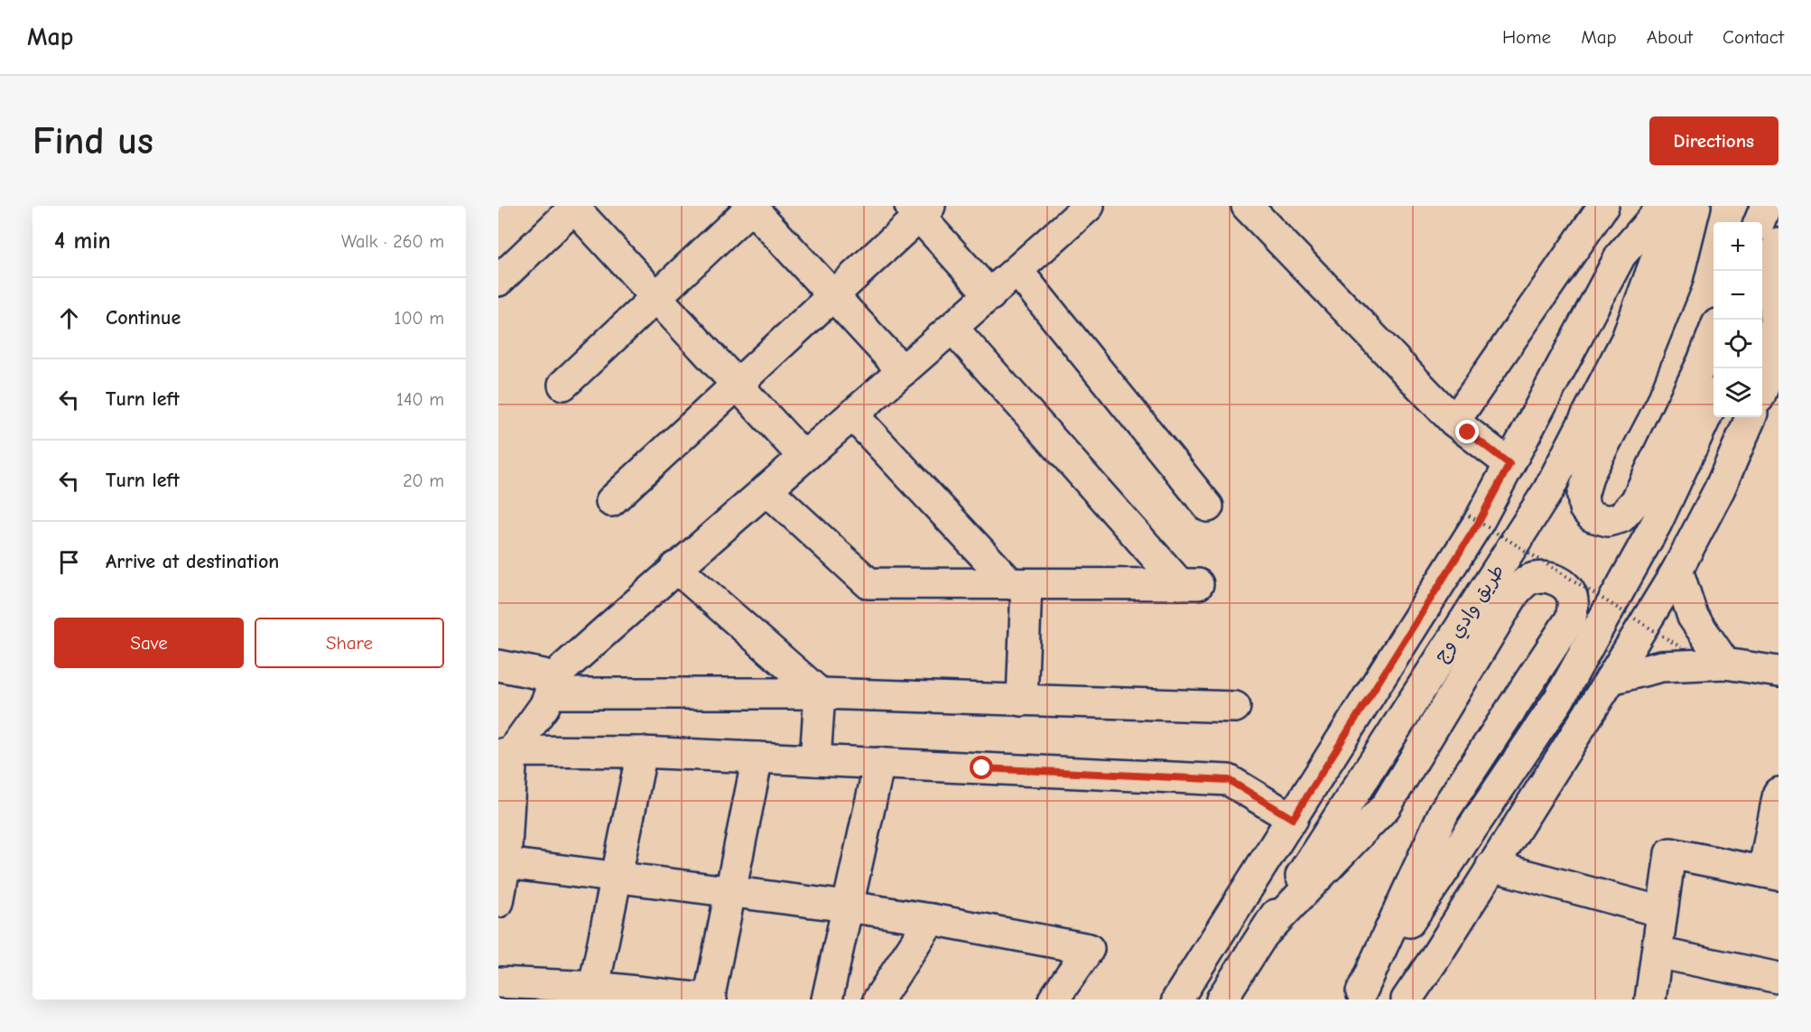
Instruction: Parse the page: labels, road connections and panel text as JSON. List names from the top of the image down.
{
  "streets": {
    "street": ["طريق وادي وج"]
  },
  "page": {
    "header": "Map",
    "nav": [
      "Home",
      "Map",
      "About",
      "Contact"
    ],
    "buttons": [
      "Directions",
      ["Save", "Share"]
    ],
    "title": "Find us",
    "heading": ["4 min", "Walk · 260 m"],
    "map_buttons": ["+", "−"],
    "list": [
      ["Continue", "100 m"],
      ["Turn left", "140 m"],
      ["Turn left", "20 m"],
      "Arrive at destination"
    ]
  }
}
